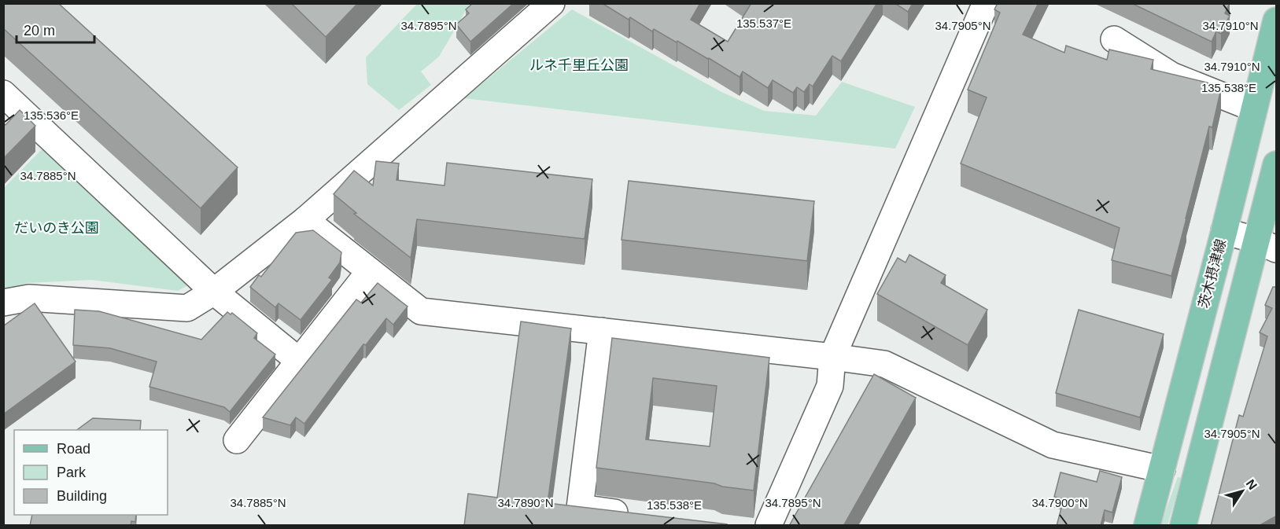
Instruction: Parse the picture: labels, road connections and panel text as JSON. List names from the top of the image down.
{
  "streets": {
    "main road": ["茨木摂津線"]
  },
  "parks": ["ルネ千里丘公園", "だいのき公園"],
  "legend": ["Road", "Park", "Building"],
  "scale_bar": "20 m",
  "north": "top right",
  "coordinates": [
    "135.537°E",
    "34.7895°N",
    "34.7905°N",
    "34.7910°N",
    "135.538°E",
    "135.536°E",
    "34.7885°N",
    "34.7890°N",
    "34.7900°N"
  ]
}
